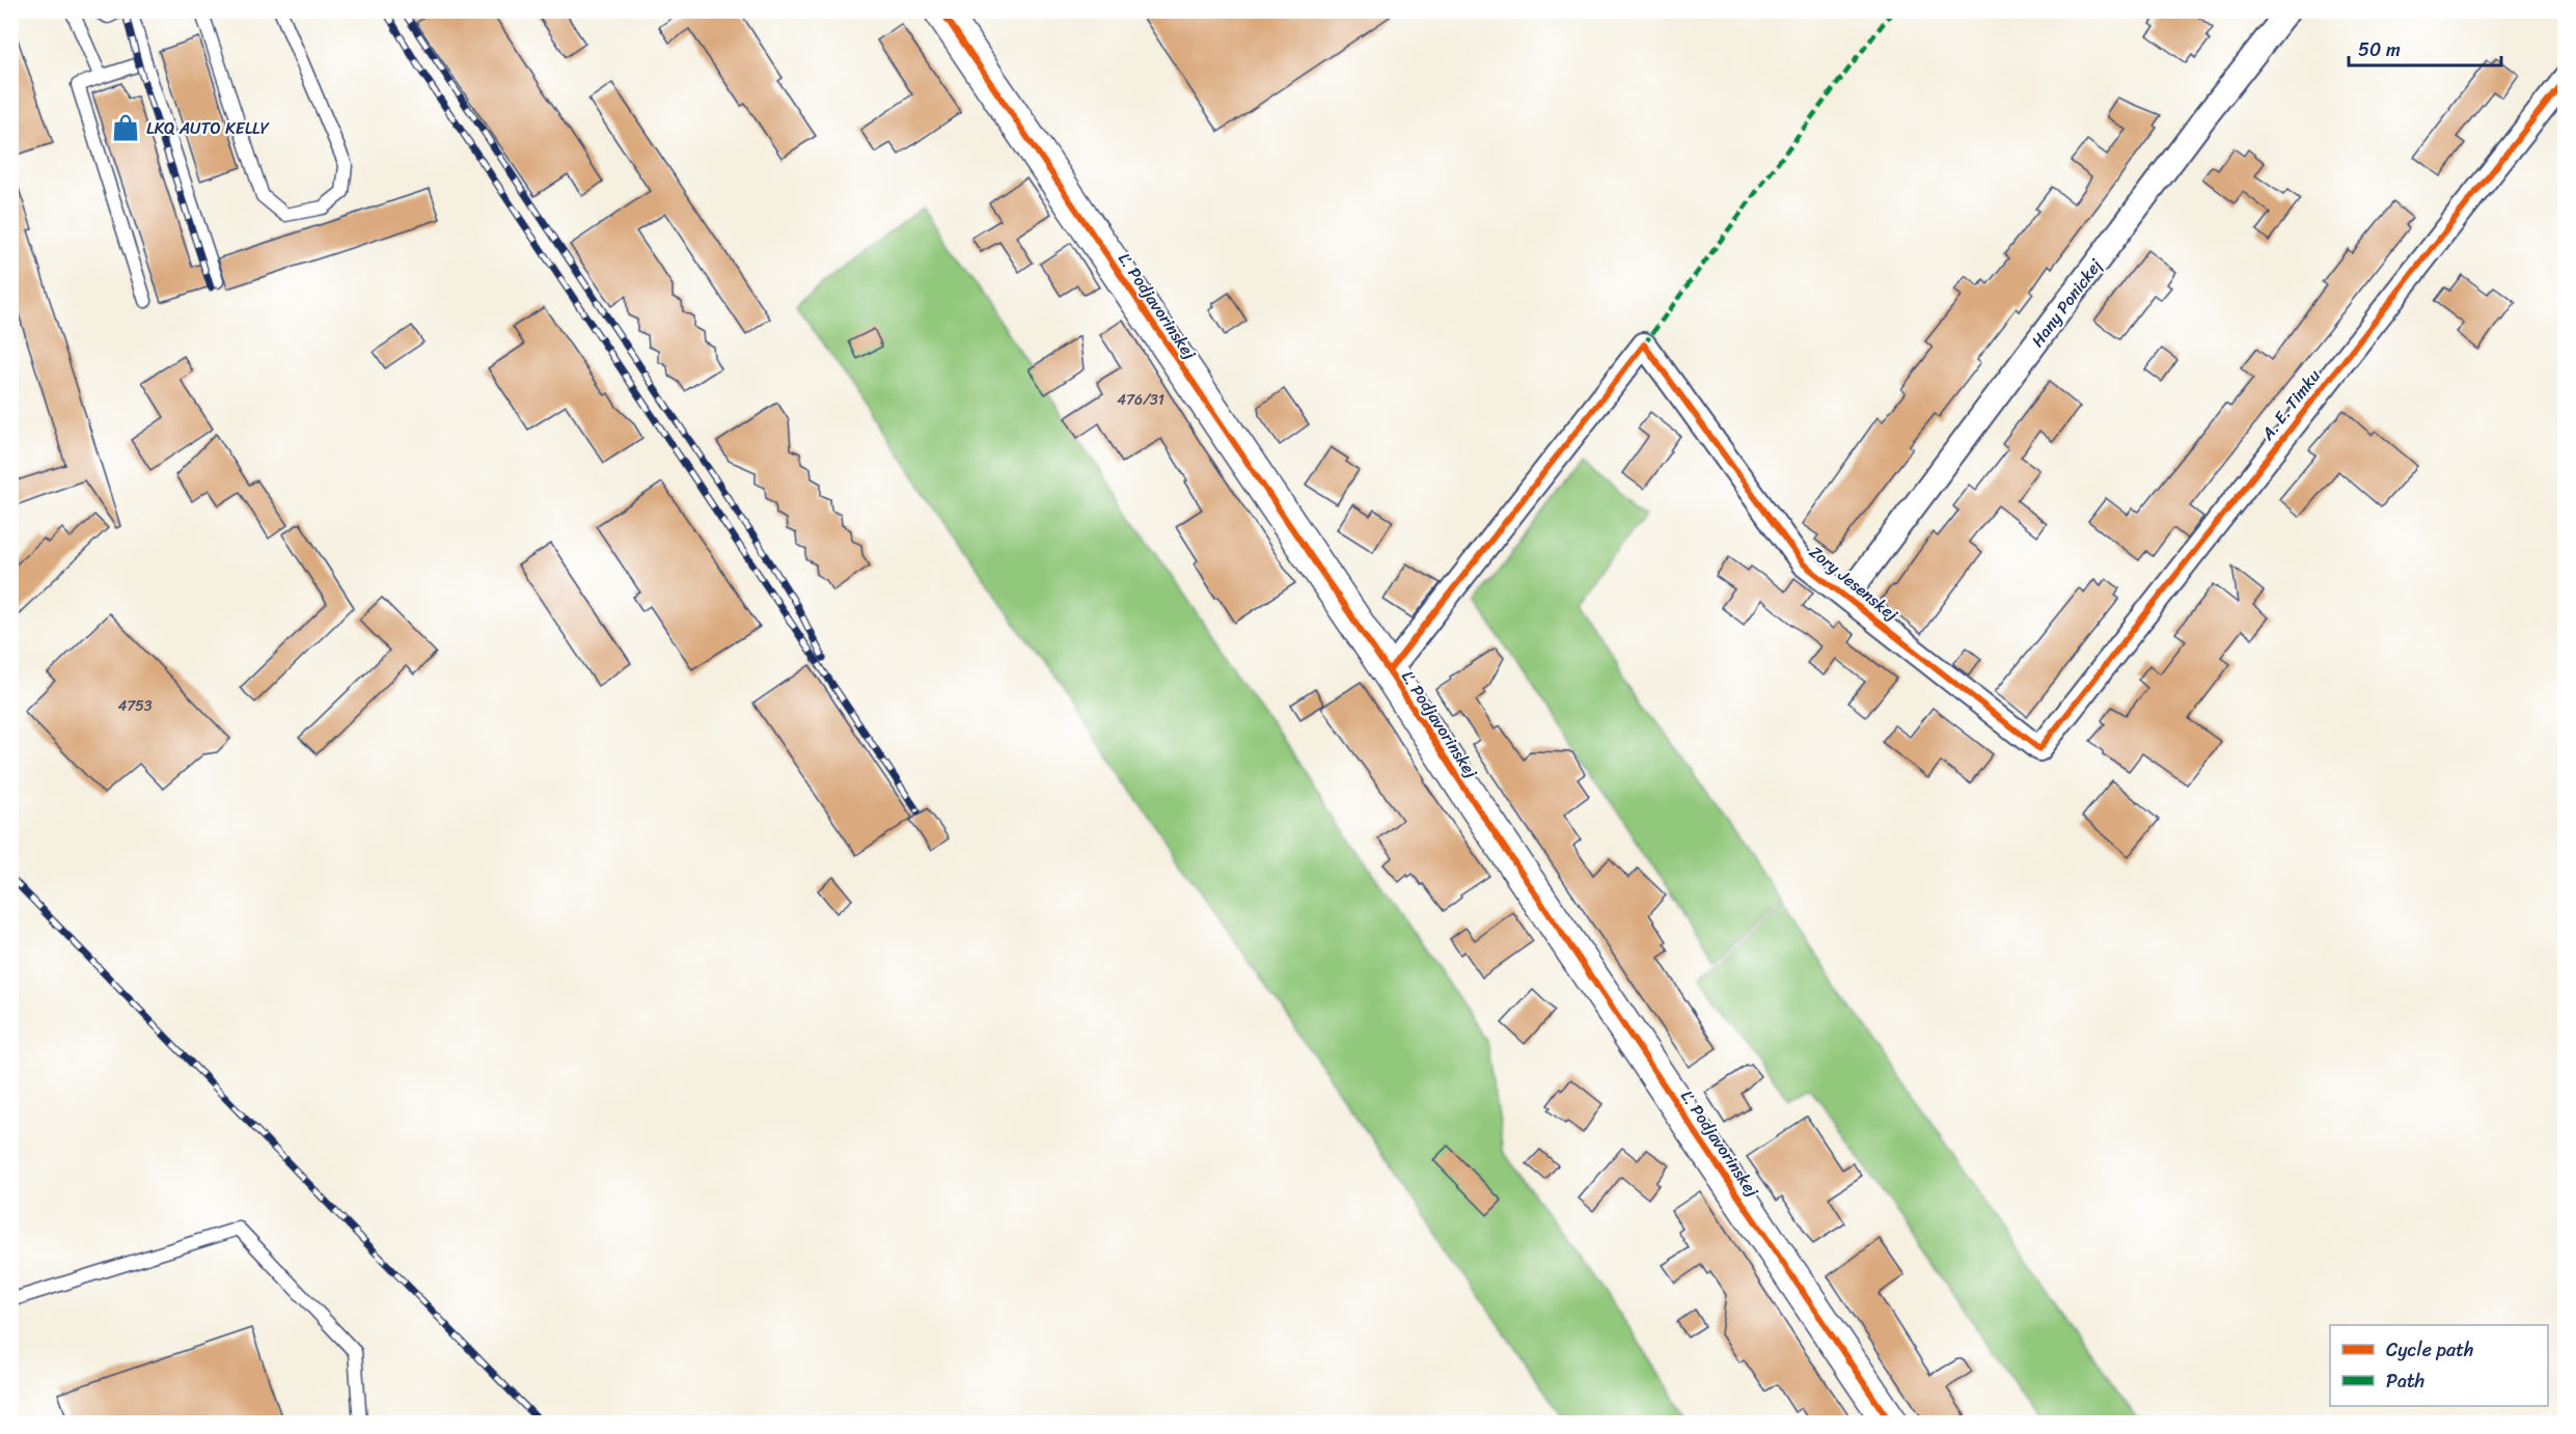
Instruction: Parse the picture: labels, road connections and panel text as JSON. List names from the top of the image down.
{
  "streets": {
    "street": [
      "Hany Ponickej",
      "Ľ. Podjavorinskej",
      "A. E. Timku",
      "Zory Jesenskej"
    ]
  },
  "crossings": [
    ["Hany Ponickej", "Zory Jesenskej"],
    ["Ľ. Podjavorinskej", "Zory Jesenskej"],
    ["A. E. Timku", "Zory Jesenskej"]
  ],
  "places": {
    "shop": ["LKQ AUTO KELLY"]
  },
  "house_numbers": ["476/31", "4753"],
  "legend": ["Cycle path", "Path"],
  "scale_bar": "50 m"
}
